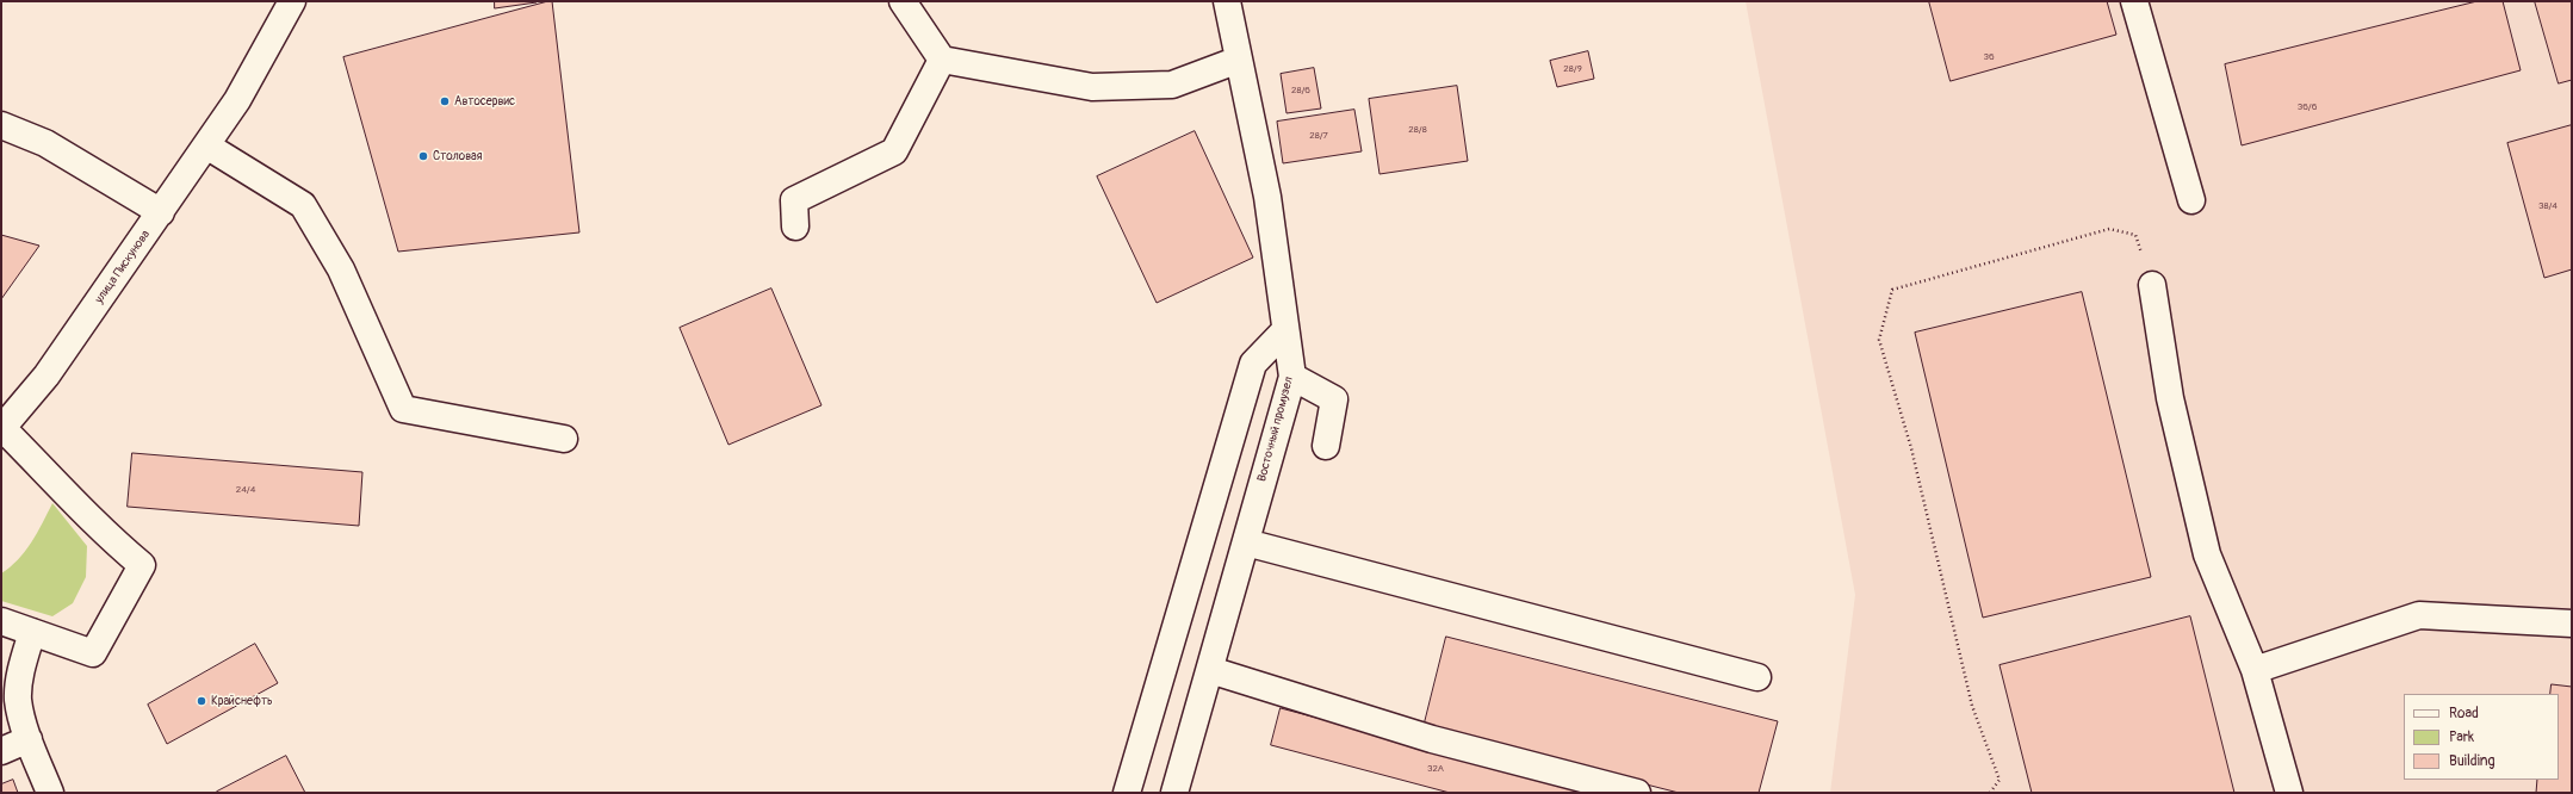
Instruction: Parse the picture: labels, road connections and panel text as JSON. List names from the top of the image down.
{
  "streets": {
    "street": ["улица Пискунова", "Восточный промузел"]
  },
  "places": ["Автосервис", "Столовая", "Крайснефть"],
  "house_numbers": [
    "36",
    "28/9",
    "28/6",
    "36/6",
    "28/8",
    "28/7",
    "38/4",
    "24/4",
    "32А"
  ],
  "legend": ["Road", "Park", "Building"]
}
